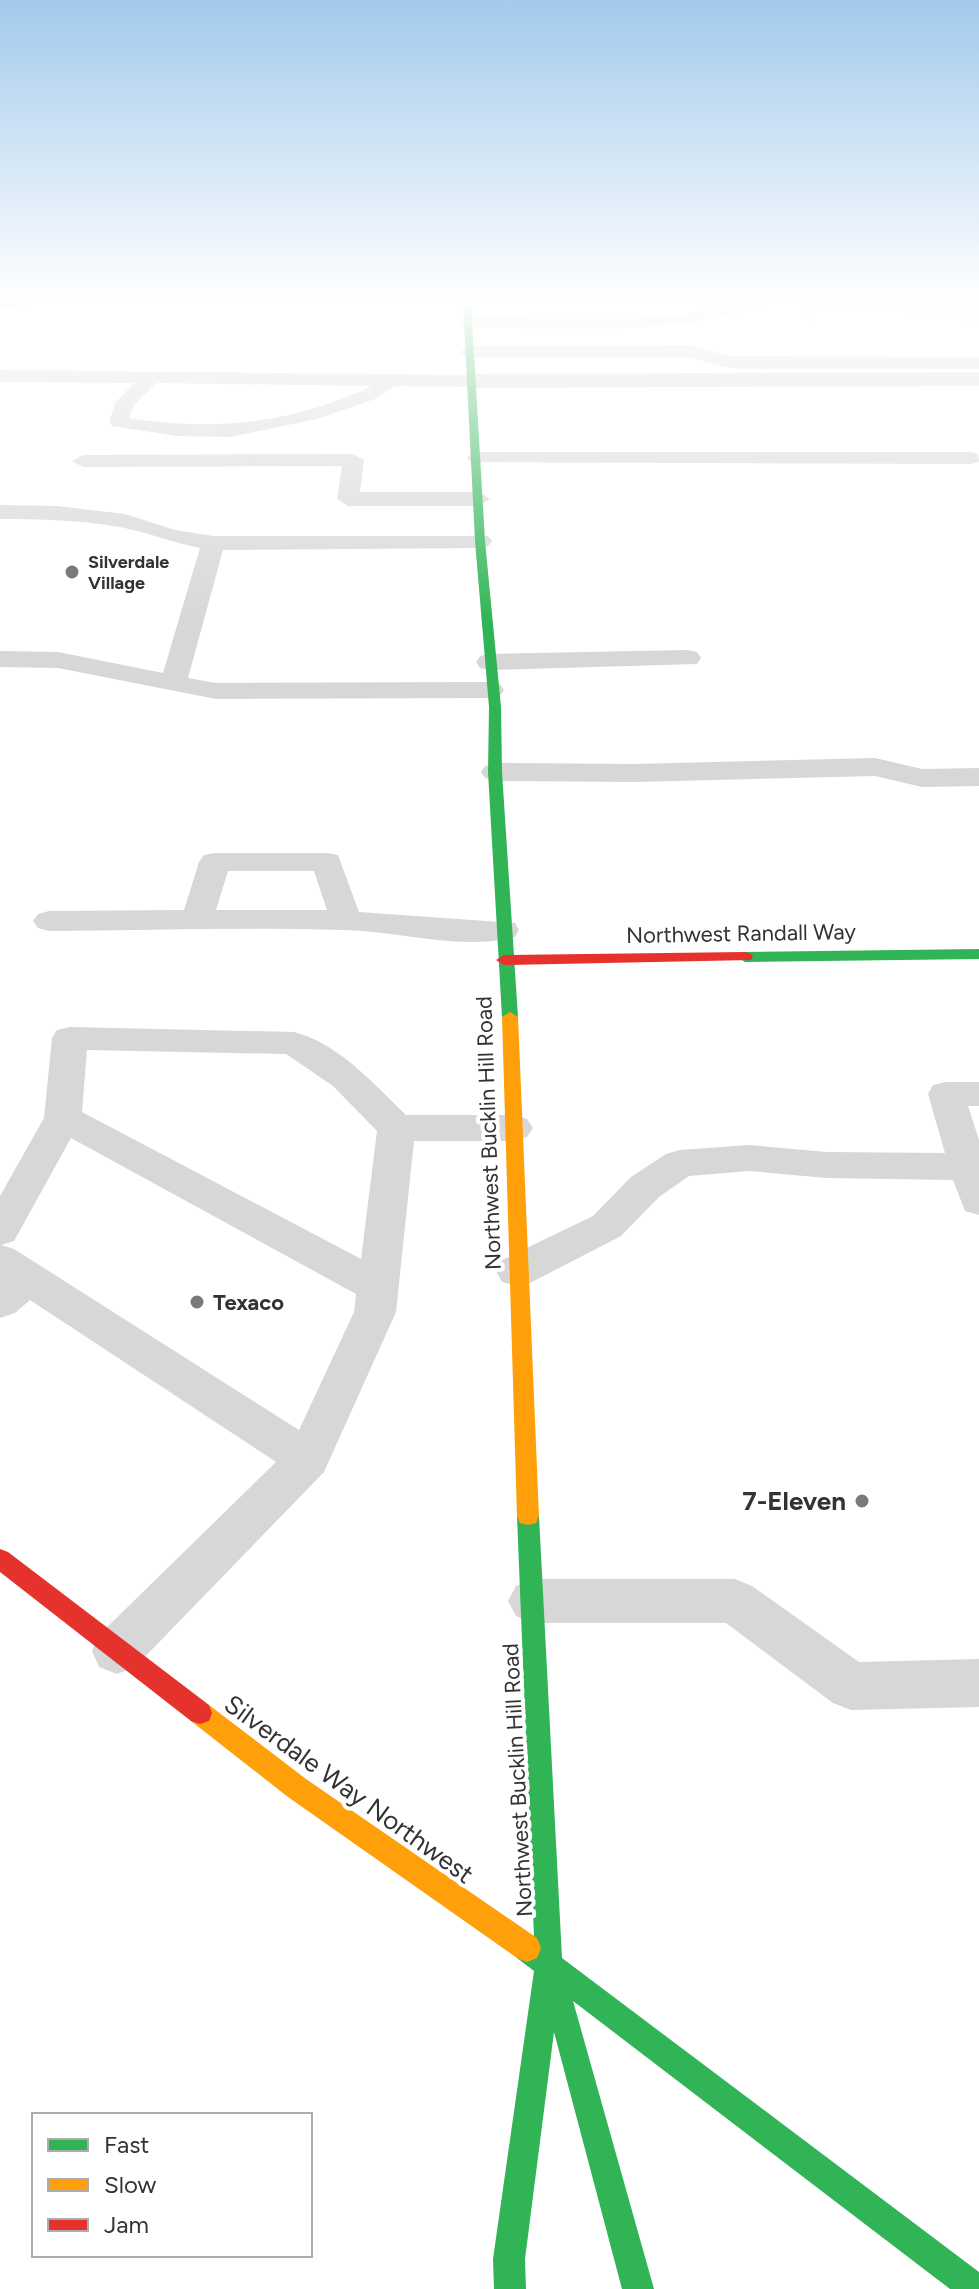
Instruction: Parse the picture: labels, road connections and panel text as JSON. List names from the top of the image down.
{
  "streets": {
    "main road": ["Northwest Randall Way", "Northwest Bucklin Hill Road", "Silverdale Way Northwest"]
  },
  "crossings": [
    ["Northwest Randall Way", "Northwest Bucklin Hill Road"],
    ["Northwest Bucklin Hill Road", "Silverdale Way Northwest"]
  ],
  "places": ["Silverdale Village", "Texaco", "7-Eleven"],
  "legend": ["Fast", "Slow", "Jam"]
}
